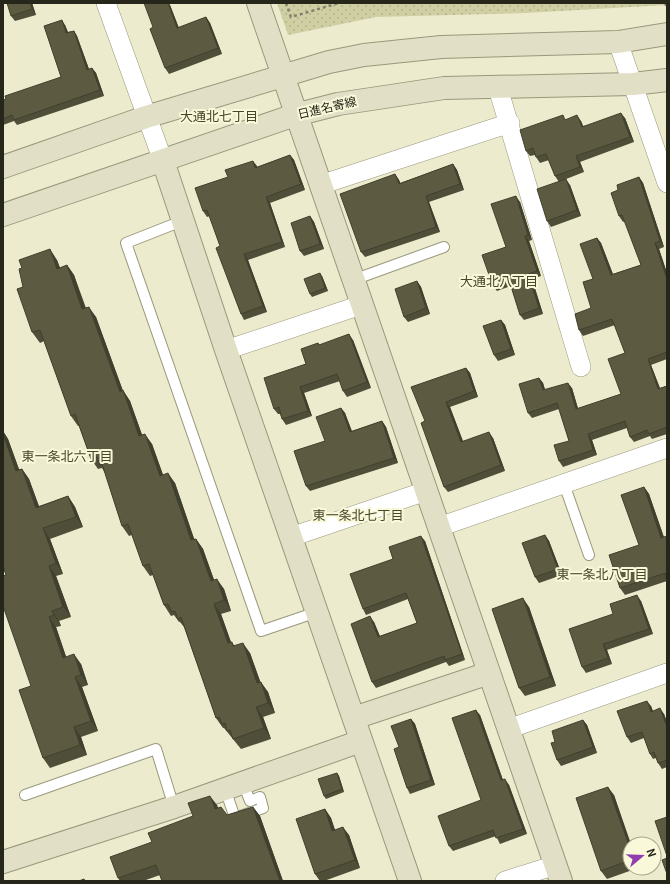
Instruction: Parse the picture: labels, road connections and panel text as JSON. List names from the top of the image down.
{
  "streets": {
    "street": ["日進名寄線"]
  },
  "districts": [
    "大通北七丁目",
    "大通北八丁目",
    "東一条北六丁目",
    "東一条北七丁目",
    "東一条北八丁目"
  ],
  "north": "right"
}
